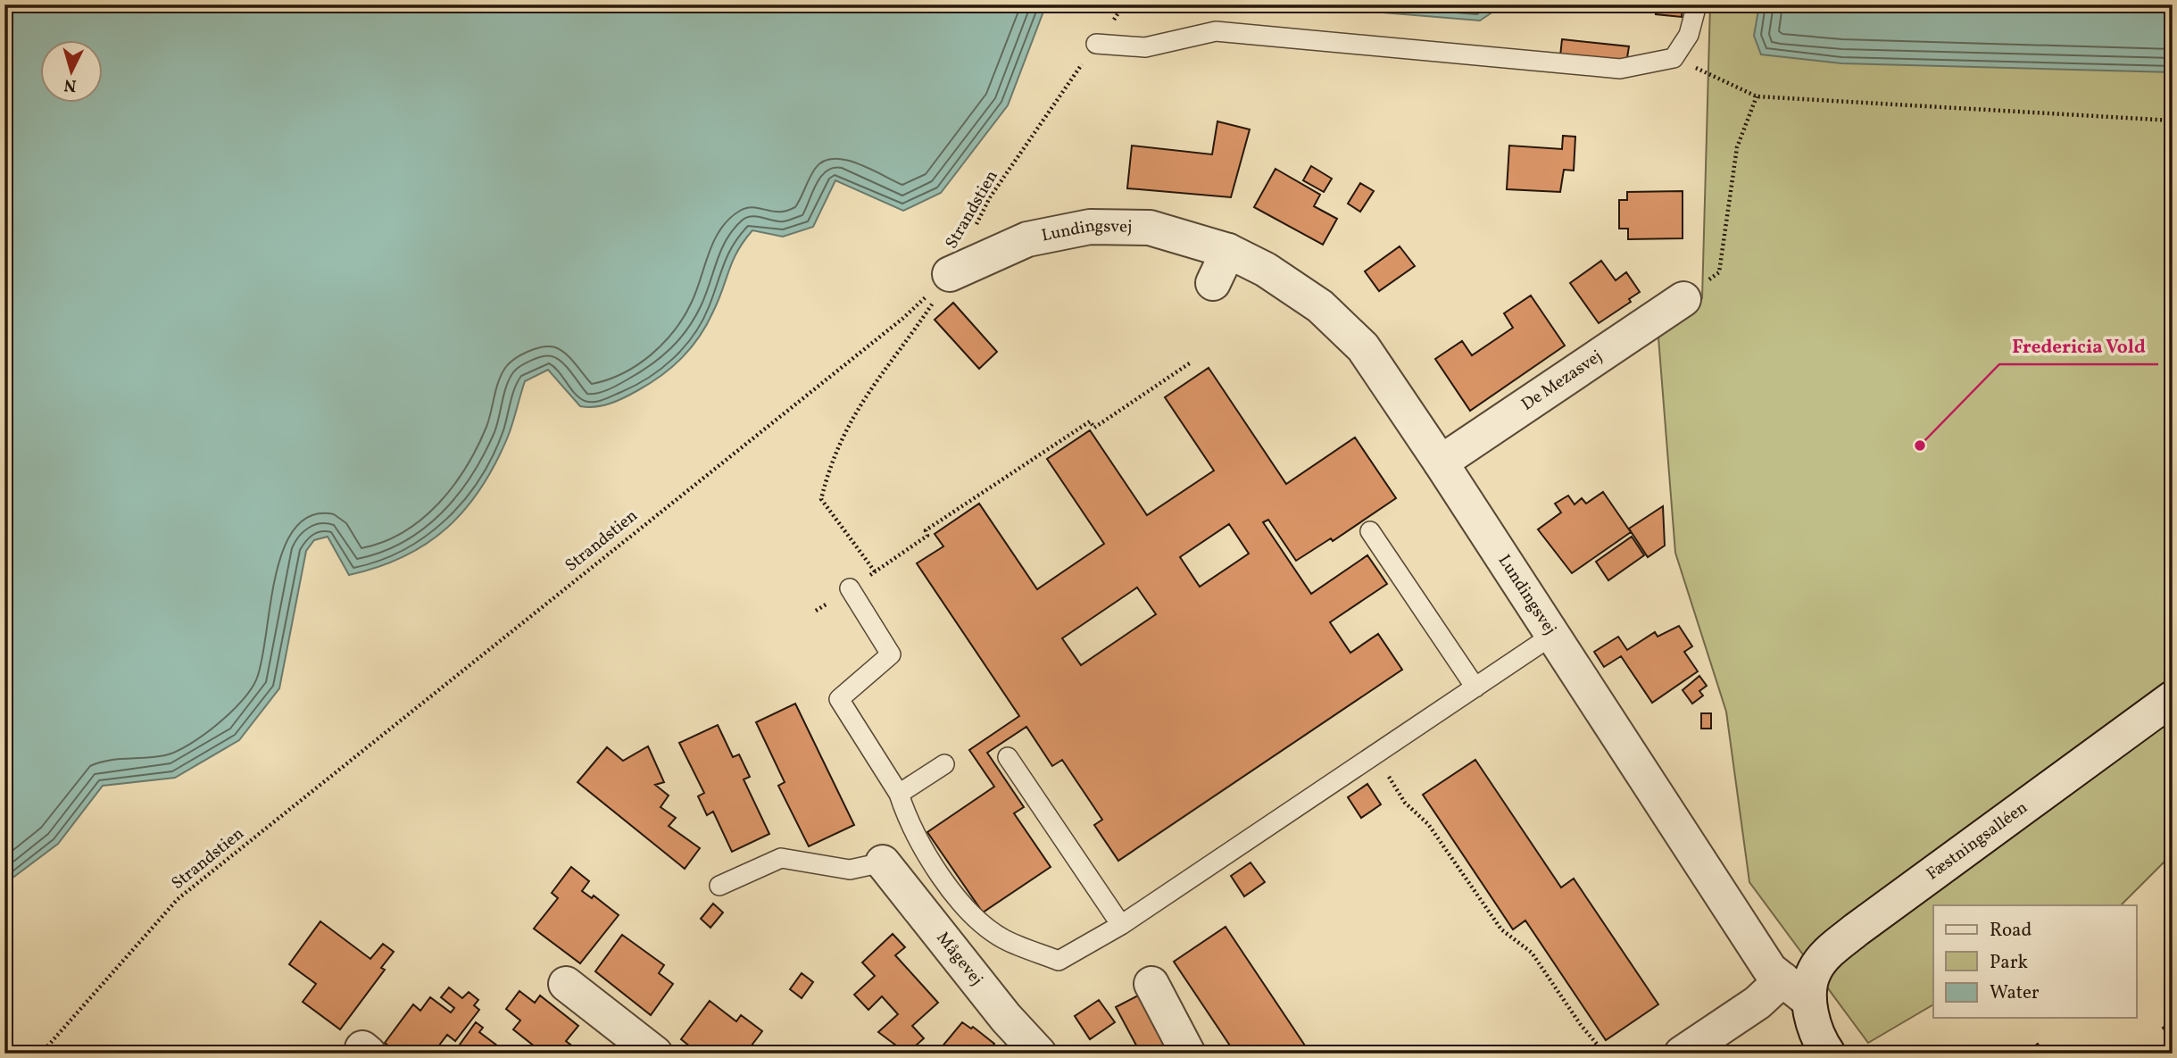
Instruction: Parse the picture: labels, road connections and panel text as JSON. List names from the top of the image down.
{
  "streets": {
    "street": [
      "Lundingsvej",
      "De Mezasvej",
      "Fæstningsalléen",
      "Mågevej"
    ],
    "path": ["Strandstien"]
  },
  "crossings": [
    ["Strandstien", "Lundingsvej"],
    ["Lundingsvej", "De Mezasvej"],
    ["Lundingsvej", "Fæstningsalléen"]
  ],
  "places": ["Fredericia Vold"],
  "legend": ["Road", "Park", "Water"],
  "north": "bottom"
}
